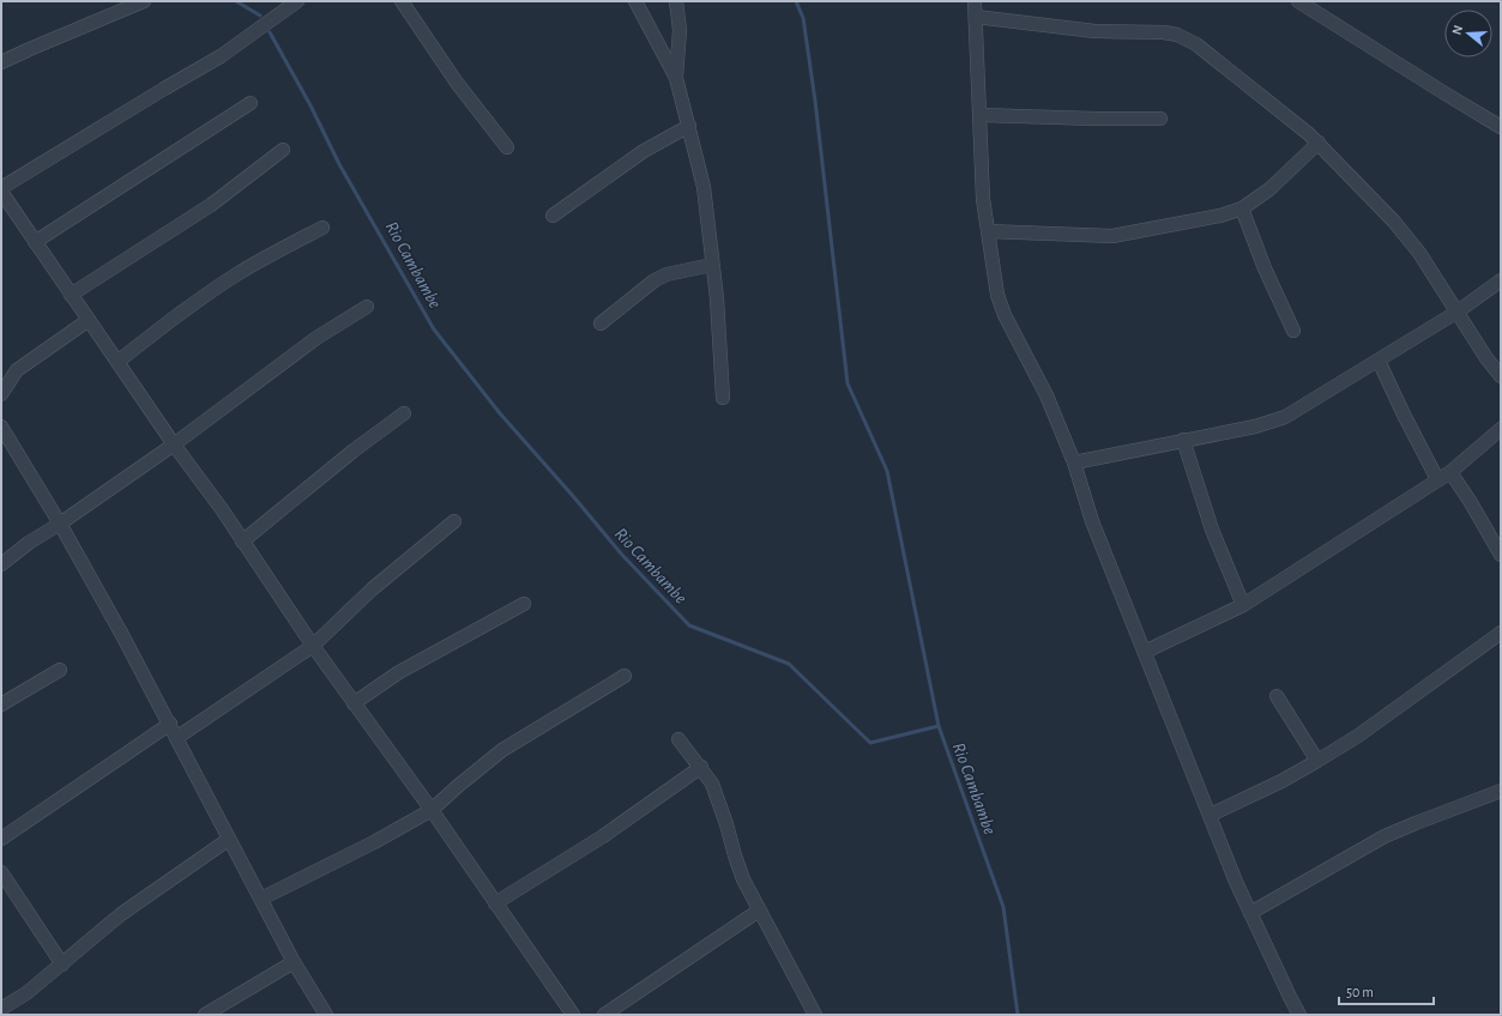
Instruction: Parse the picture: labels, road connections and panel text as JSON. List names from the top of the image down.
{
  "water": ["Rio Cambambe"],
  "scale_bar": "50 m",
  "north": "left"
}
